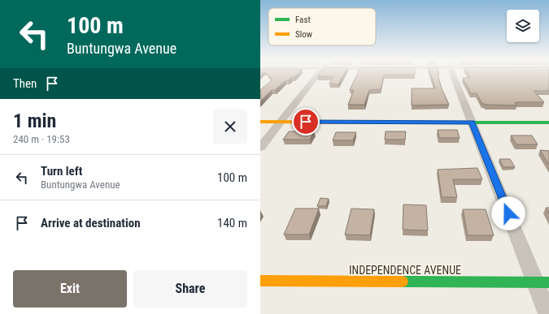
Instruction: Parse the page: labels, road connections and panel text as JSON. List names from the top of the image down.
{
  "streets": {
    "street": ["INDEPENDENCE AVENUE"]
  },
  "legend": ["Fast", "Slow"],
  "page": {
    "turn": ["100 m", "Buntungwa Avenue"],
    "then": "Then",
    "heading": ["1 min", "240 m · 19:53"],
    "list": [
      {
        "name": "Turn left",
        "note": "Buntungwa Avenue",
        "value": "100 m"
      },
      {
        "name": "Arrive at destination",
        "value": "140 m"
      }
    ],
    "buttons": ["Exit", "Share"]
  }
}
